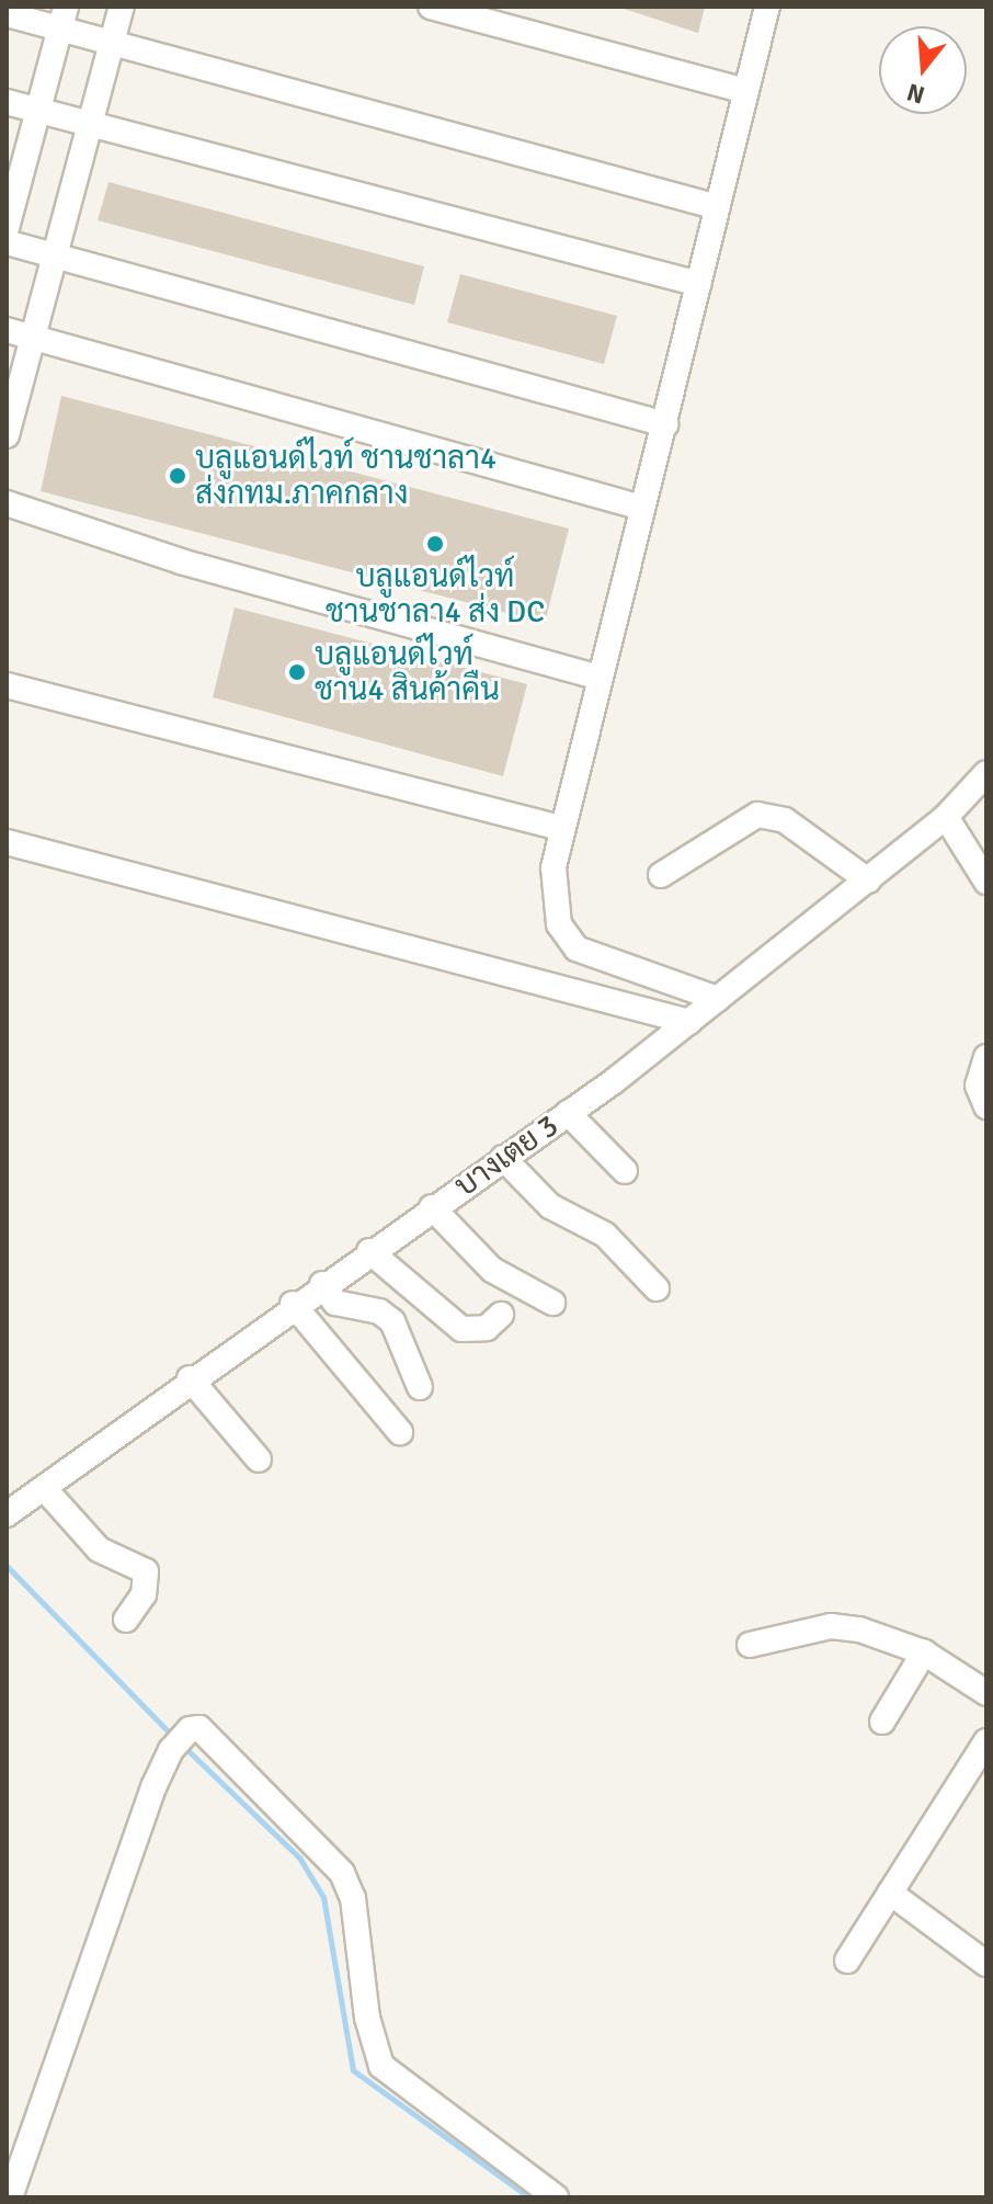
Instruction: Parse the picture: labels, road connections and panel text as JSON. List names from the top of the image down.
{
  "streets": {
    "street": ["บางเตย 3"]
  },
  "places": ["บลูแอนด์ไวท์ ชานชาลา4 ส่งกทม.ภาคกลาง", "บลูแอนด์ไวท์ ชานชาลา4 ส่ง DC", "บลูแอนด์ไวท์ ชาน4 สินค้าคืน"],
  "north": "bottom"
}
